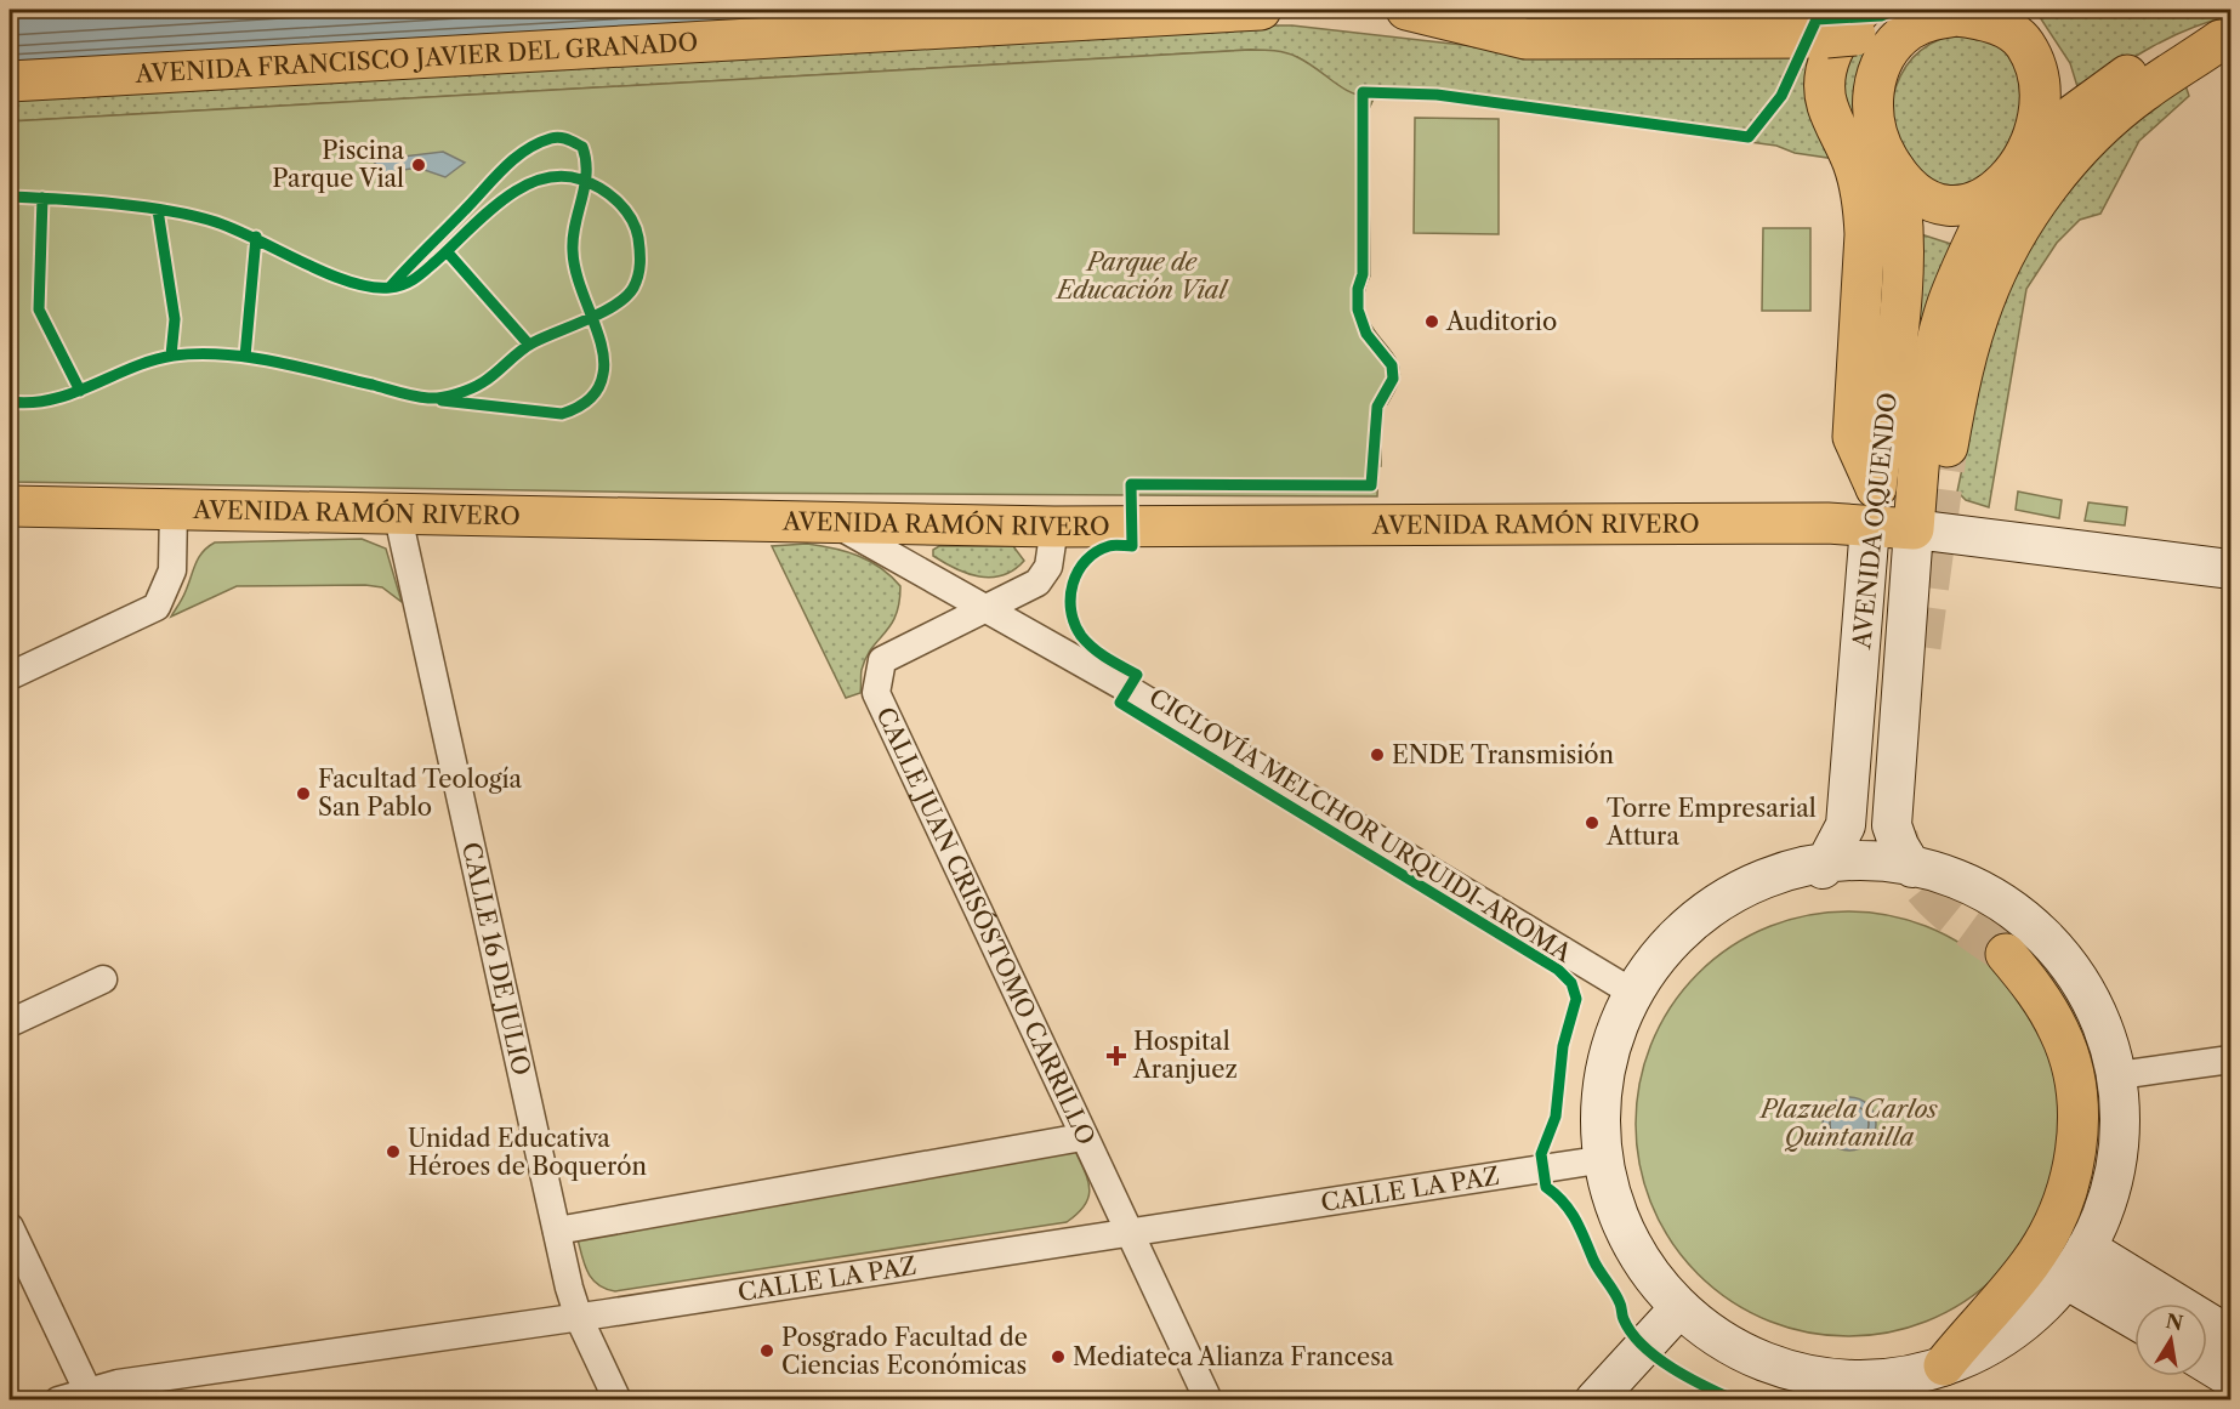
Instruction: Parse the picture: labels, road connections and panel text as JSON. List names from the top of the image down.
{
  "streets": {
    "main road": ["AVENIDA FRANCISCO JAVIER DEL GRANADO", "AVENIDA RAMÓN RIVERO", "AVENIDA OQUENDO"],
    "street": ["CALLE JUAN CRISÓSTOMO CARRILLO", "CALLE 16 DE JULIO", "CALLE LA PAZ"],
    "cycle path": ["CICLOVÍA MELCHOR URQUIDI-AROMA"]
  },
  "crossings": [
    ["AVENIDA RAMÓN RIVERO", "AVENIDA OQUENDO"],
    ["AVENIDA RAMÓN RIVERO", "CALLE JUAN CRISÓSTOMO CARRILLO"],
    ["AVENIDA RAMÓN RIVERO", "CALLE 16 DE JULIO"],
    ["CALLE JUAN CRISÓSTOMO CARRILLO", "CALLE LA PAZ"],
    ["CALLE 16 DE JULIO", "CALLE LA PAZ"]
  ],
  "parks": ["Parque de Educación Vial", "Plazuela Carlos Quintanilla"],
  "places": {
    "other": [
      "Piscina Parque Vial",
      "Auditorio",
      "ENDE Transmisión",
      "Facultad Teología San Pablo",
      "Torre Empresarial Attura",
      "Unidad Educativa Héroes de Boquerón",
      "Posgrado Facultad de Ciencias Económicas",
      "Mediateca Alianza Francesa"
    ],
    "health": ["Hospital Aranjuez"]
  },
  "north": "top"
}
